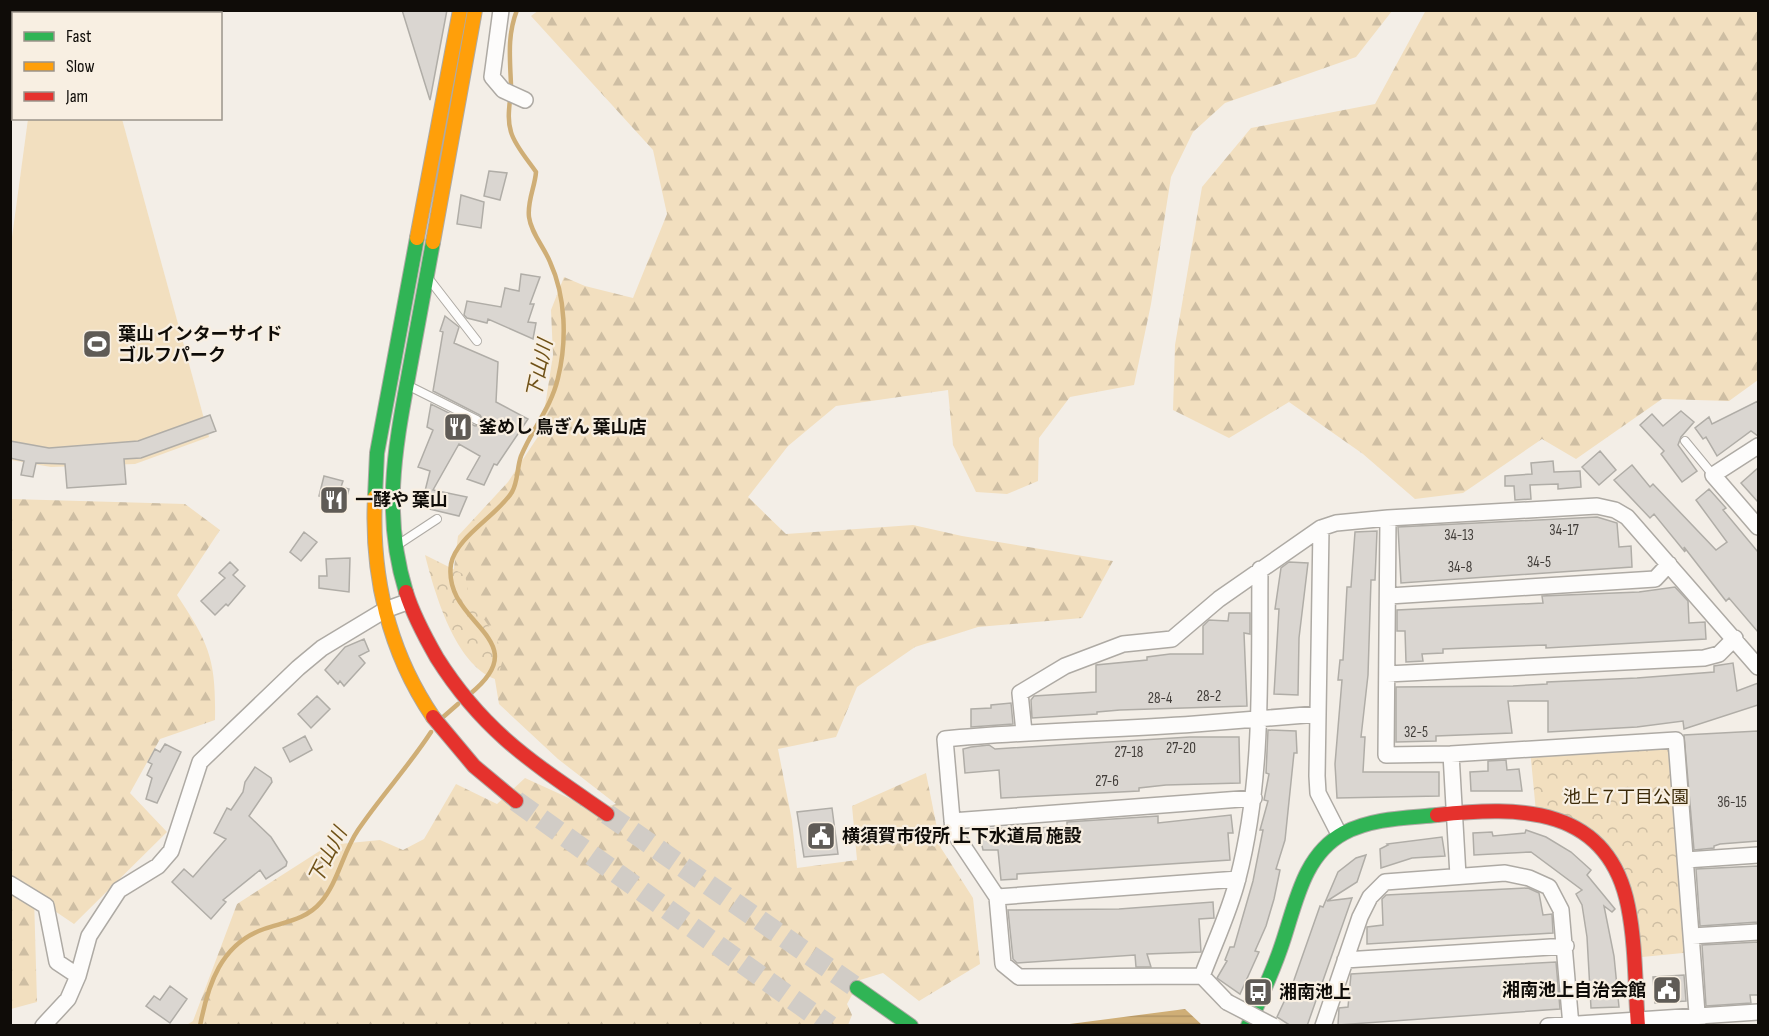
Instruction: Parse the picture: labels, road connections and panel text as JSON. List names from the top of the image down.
{
  "water": ["下山川"],
  "parks": ["池上７丁目公園"],
  "places": {
    "sports": ["葉山 インターサイド ゴルフパーク"],
    "restaurant": ["釜めし 鳥ぎん 葉山店", "一酵や 葉山"],
    "public building": ["横須賀市役所 上下水道局 施設", "湘南池上自治会館"],
    "bus stop": ["湘南池上"]
  },
  "house_numbers": [
    "34-17",
    "34-13",
    "34-5",
    "34-8",
    "28-2",
    "28-4",
    "32-5",
    "27-20",
    "27-18",
    "27-6",
    "36-15"
  ],
  "legend": ["Fast", "Slow", "Jam"]
}
